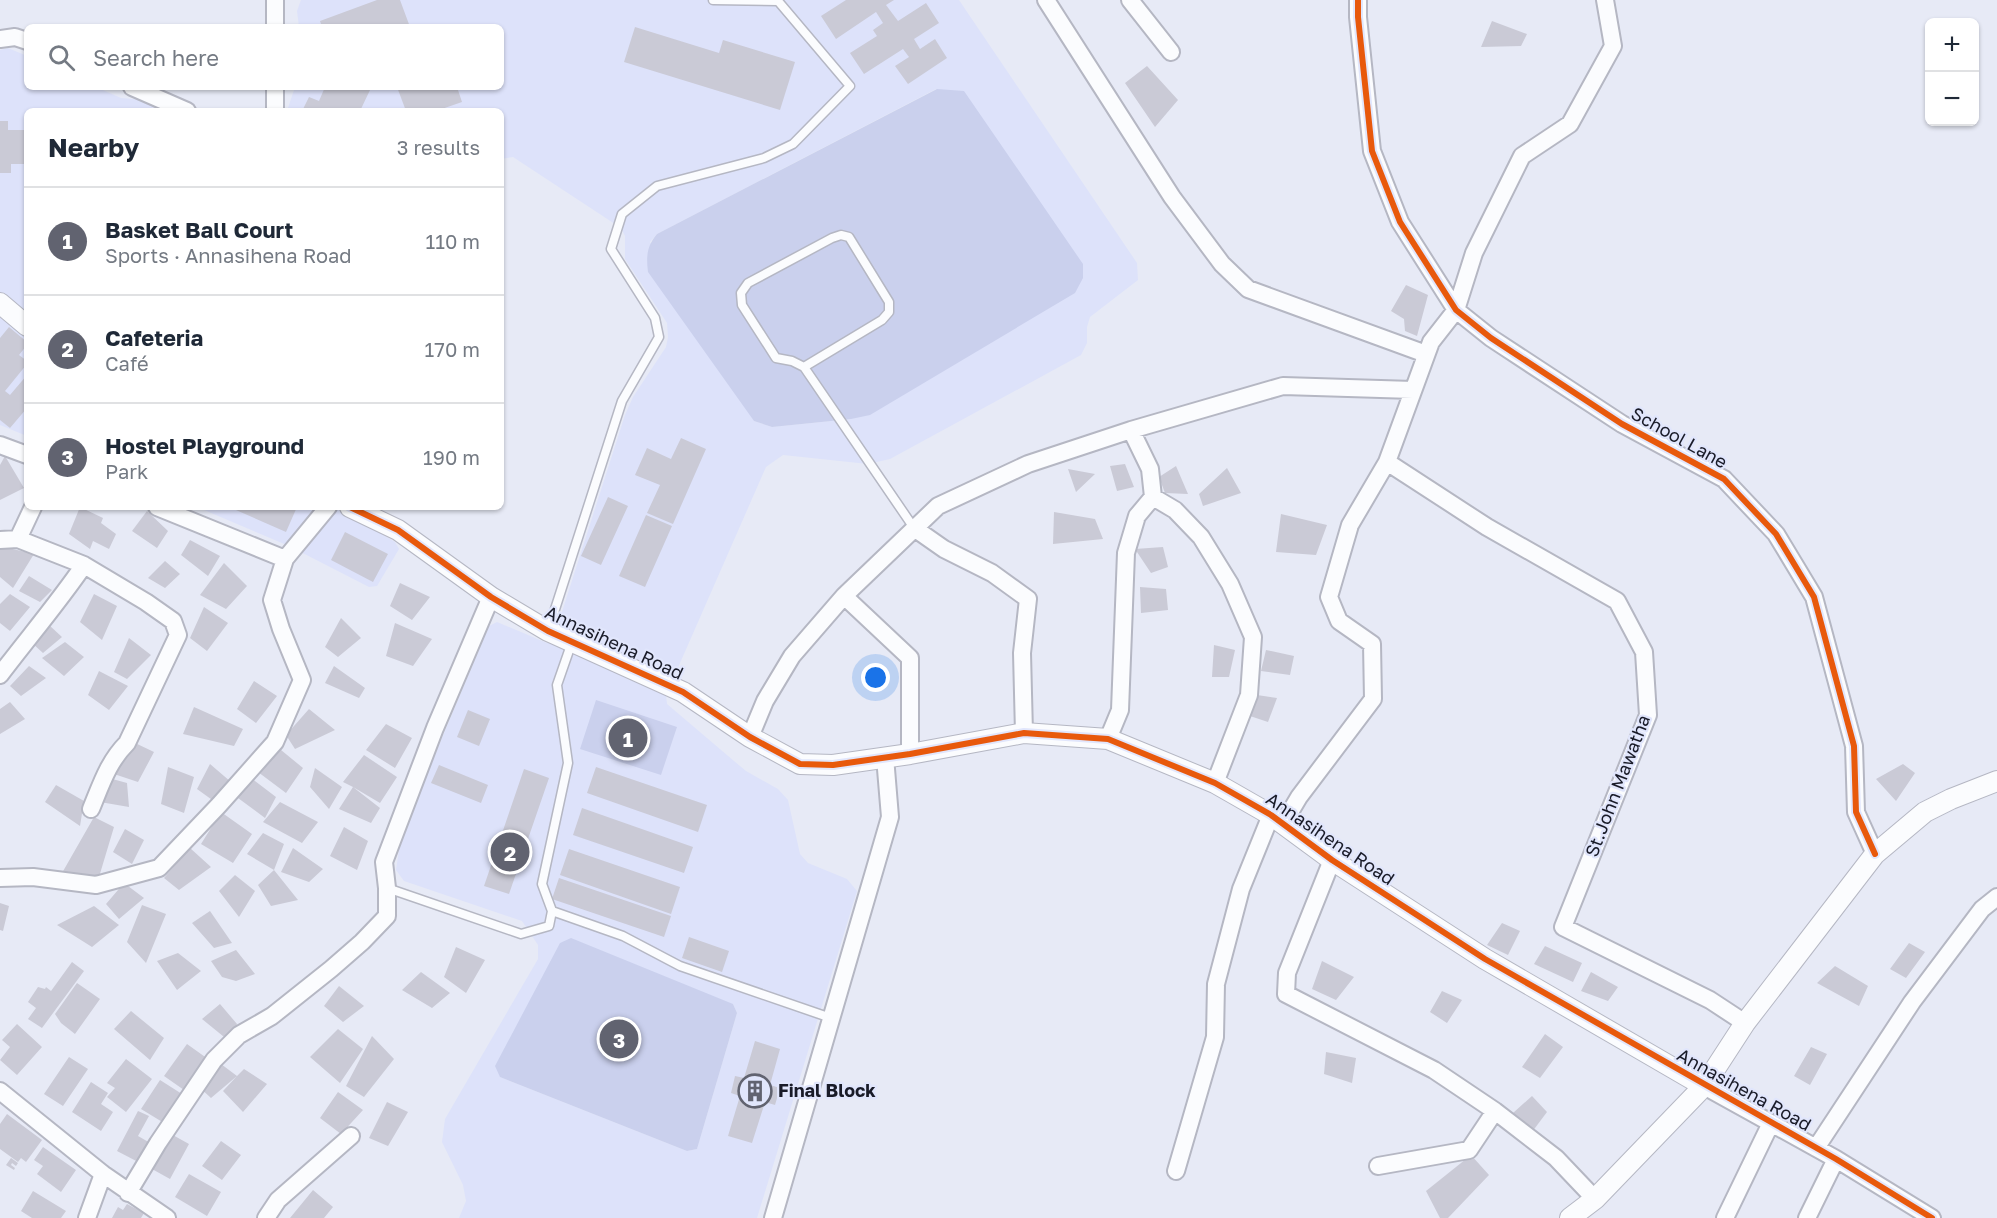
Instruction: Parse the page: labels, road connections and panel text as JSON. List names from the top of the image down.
{
  "streets": {
    "street": ["School Lane", "Annasihena Road", "St.John Mawatha"]
  },
  "places": {
    "building": ["Final Block"]
  },
  "page": {
    "map_buttons": ["+", "−"],
    "search": "Search here",
    "heading": ["Nearby", "3 results"],
    "list": [
      {
        "mark": "1",
        "name": "Basket Ball Court",
        "note": "Sports · Annasihena Road",
        "value": "110 m"
      },
      {
        "mark": "2",
        "name": "Cafeteria",
        "note": "Café",
        "value": "170 m"
      },
      {
        "mark": "3",
        "name": "Hostel Playground",
        "note": "Park",
        "value": "190 m"
      }
    ],
    "pins": ["1", "2", "3"]
  }
}
